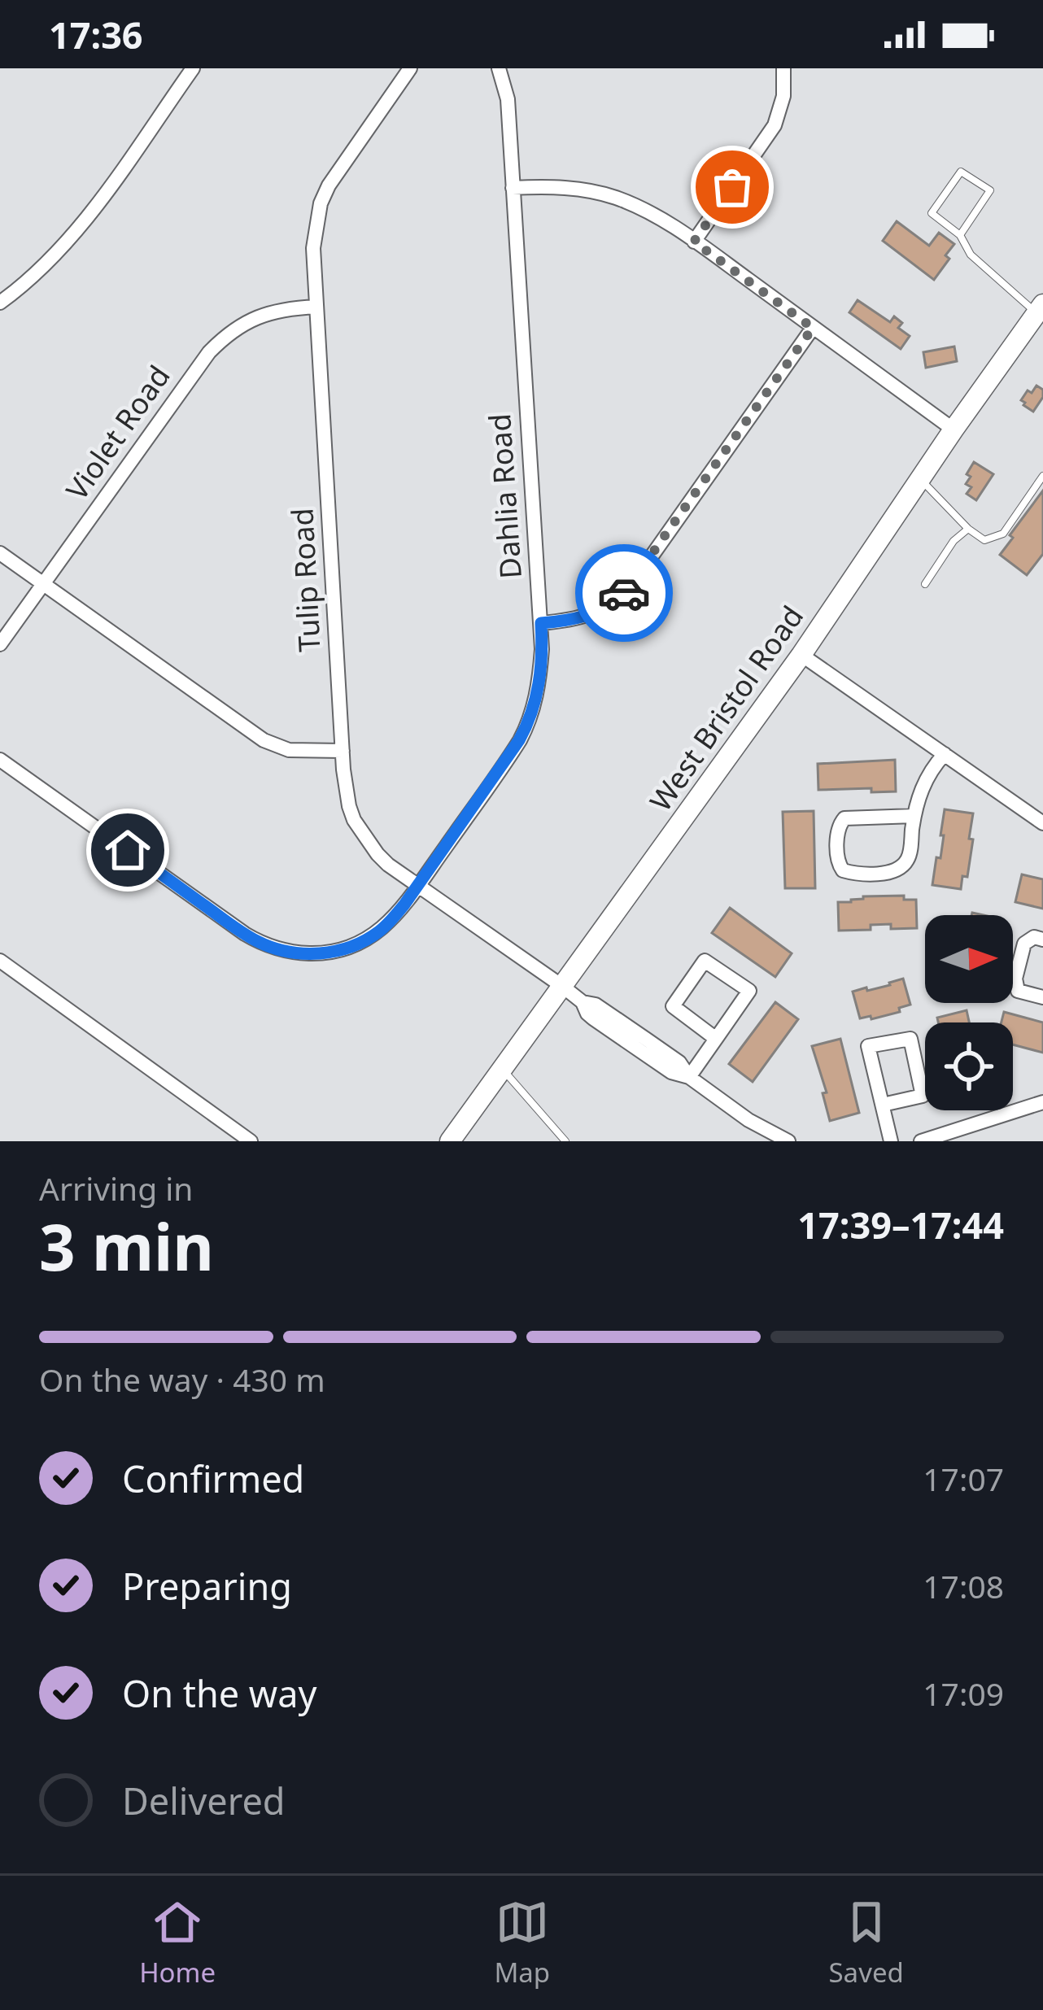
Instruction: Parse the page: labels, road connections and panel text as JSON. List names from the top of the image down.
{
  "streets": {
    "main road": ["West Bristol Road"],
    "street": ["Violet Road", "Dahlia Road", "Tulip Road"]
  },
  "crossings": [
    ["Violet Road", "Tulip Road"],
    ["Dahlia Road", "Tulip Road"],
    ["Tulip Road", "West Bristol Road"]
  ],
  "north": "right",
  "page": {
    "status": "17:36",
    "heading": ["3 min", "Arriving in", "17:39–17:44"],
    "bar": "On the way · 430 m",
    "list": [
      ["Confirmed", "17:07"],
      ["Preparing", "17:08"],
      ["On the way", "17:09"],
      "Delivered"
    ],
    "tabs": ["Home", "Map", "Saved"]
  }
}
